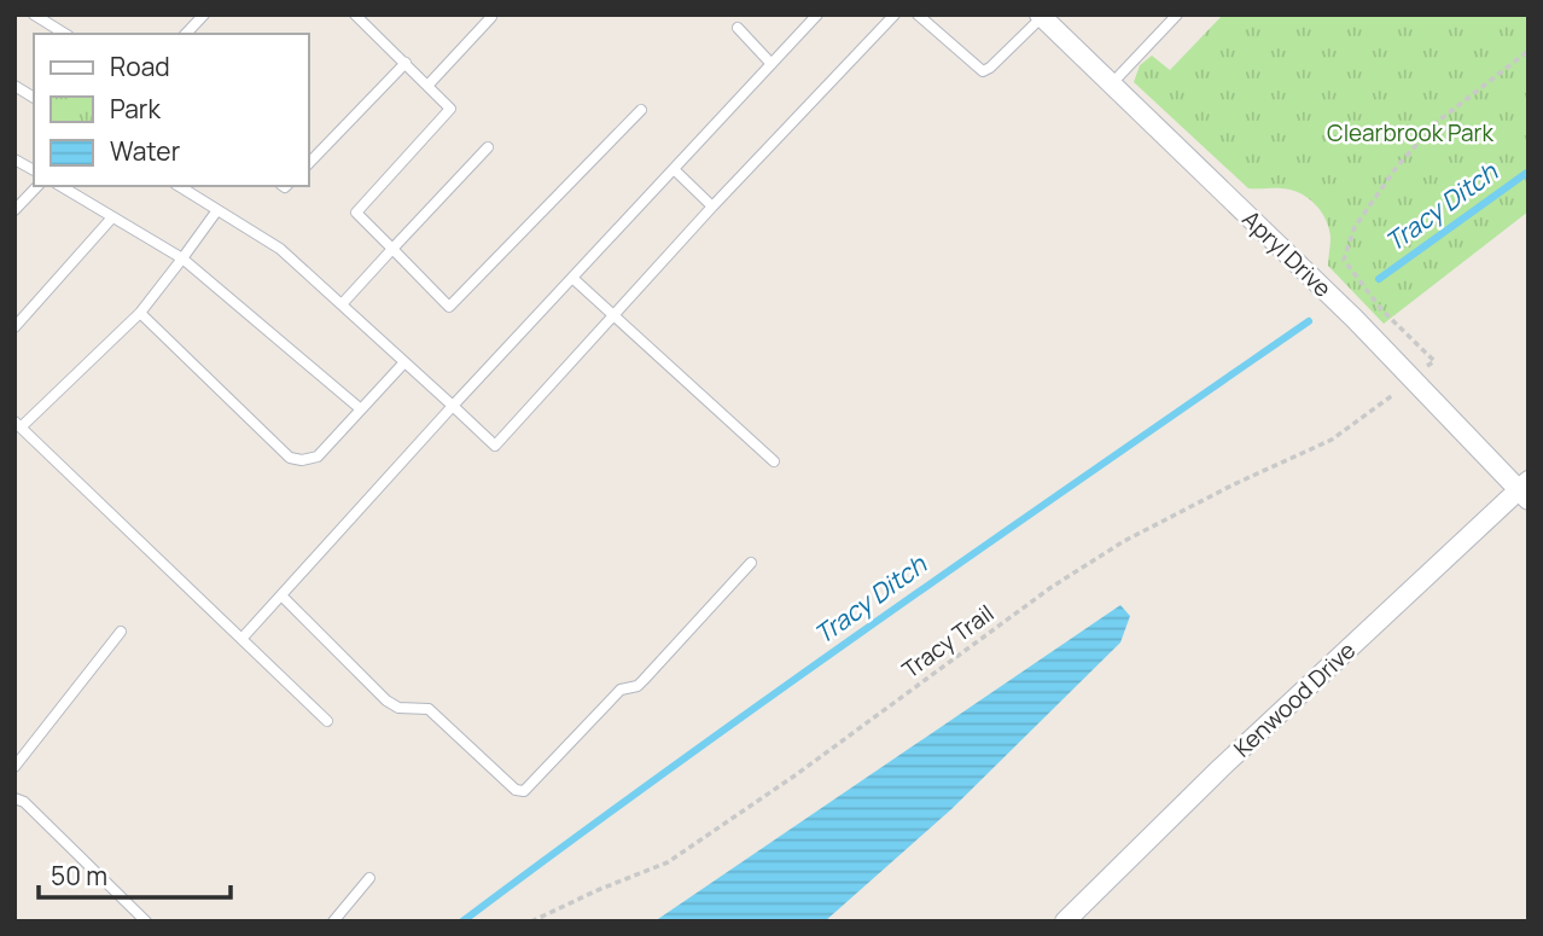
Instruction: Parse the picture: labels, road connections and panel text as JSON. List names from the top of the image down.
{
  "streets": {
    "street": ["Apryl Drive", "Kenwood Drive"],
    "path": ["Tracy Trail"]
  },
  "crossings": [
    ["Apryl Drive", "Kenwood Drive"]
  ],
  "water": ["Tracy Ditch"],
  "parks": ["Clearbrook Park"],
  "legend": ["Road", "Park", "Water"],
  "scale_bar": "50 m"
}
